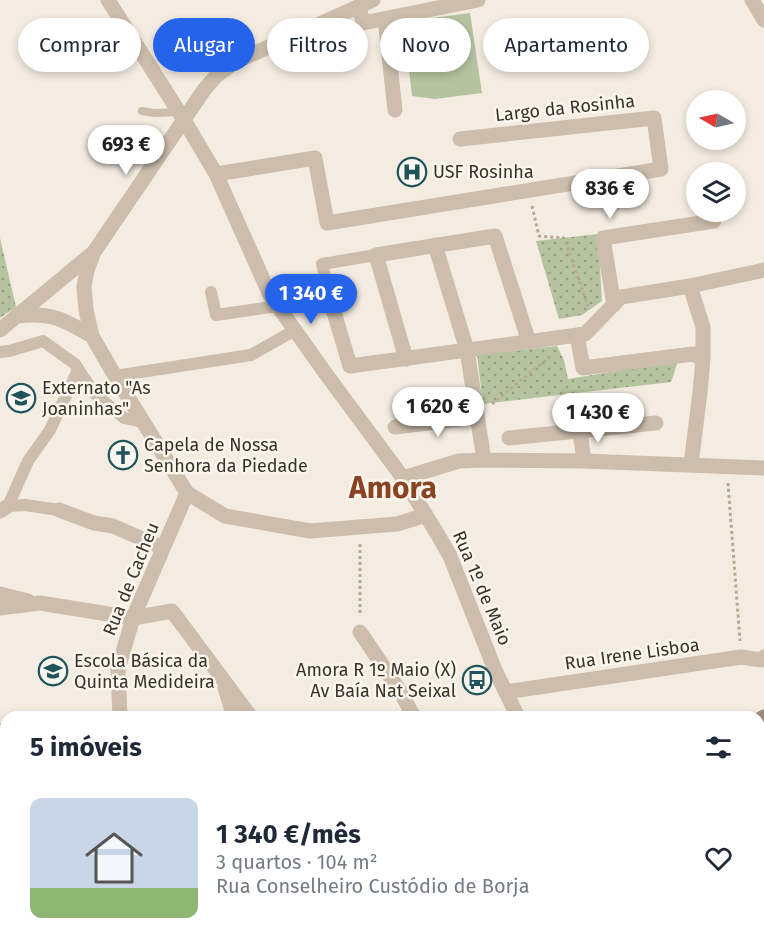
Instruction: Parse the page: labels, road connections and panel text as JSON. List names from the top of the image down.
{
  "streets": {
    "street": [
      "Largo da Rosinha",
      "Rua de Cacheu",
      "Rua 1º de Maio",
      "Rua Irene Lisboa"
    ]
  },
  "crossings": [
    ["Largo da Rosinha", "Rua 1º de Maio"],
    ["Rua 1º de Maio", "Rua Irene Lisboa"]
  ],
  "districts": ["Amora"],
  "places": {
    "hospital": ["USF Rosinha"],
    "school or university": ["Externato \"As Joaninhas\"", "Escola Básica da Quinta Medideira"],
    "church": ["Capela de Nossa Senhora da Piedade"],
    "bus stop": ["Amora R 1º Maio (X) Av Baía Nat Seixal"]
  },
  "north": "left",
  "page": {
    "chip": [
      "Comprar",
      "Alugar",
      "Filtros",
      "Novo",
      "Apartamento"
    ],
    "price": [
      "693 €",
      "836 €",
      "1 340 €",
      "1 620 €",
      "1 430 €"
    ],
    "heading": "5 imóveis",
    "list": [
      {
        "name": "1 340 €/mês",
        "note": "3 quartos · 104 m² · Rua Conselheiro Custódio de Borja"
      }
    ]
  }
}
